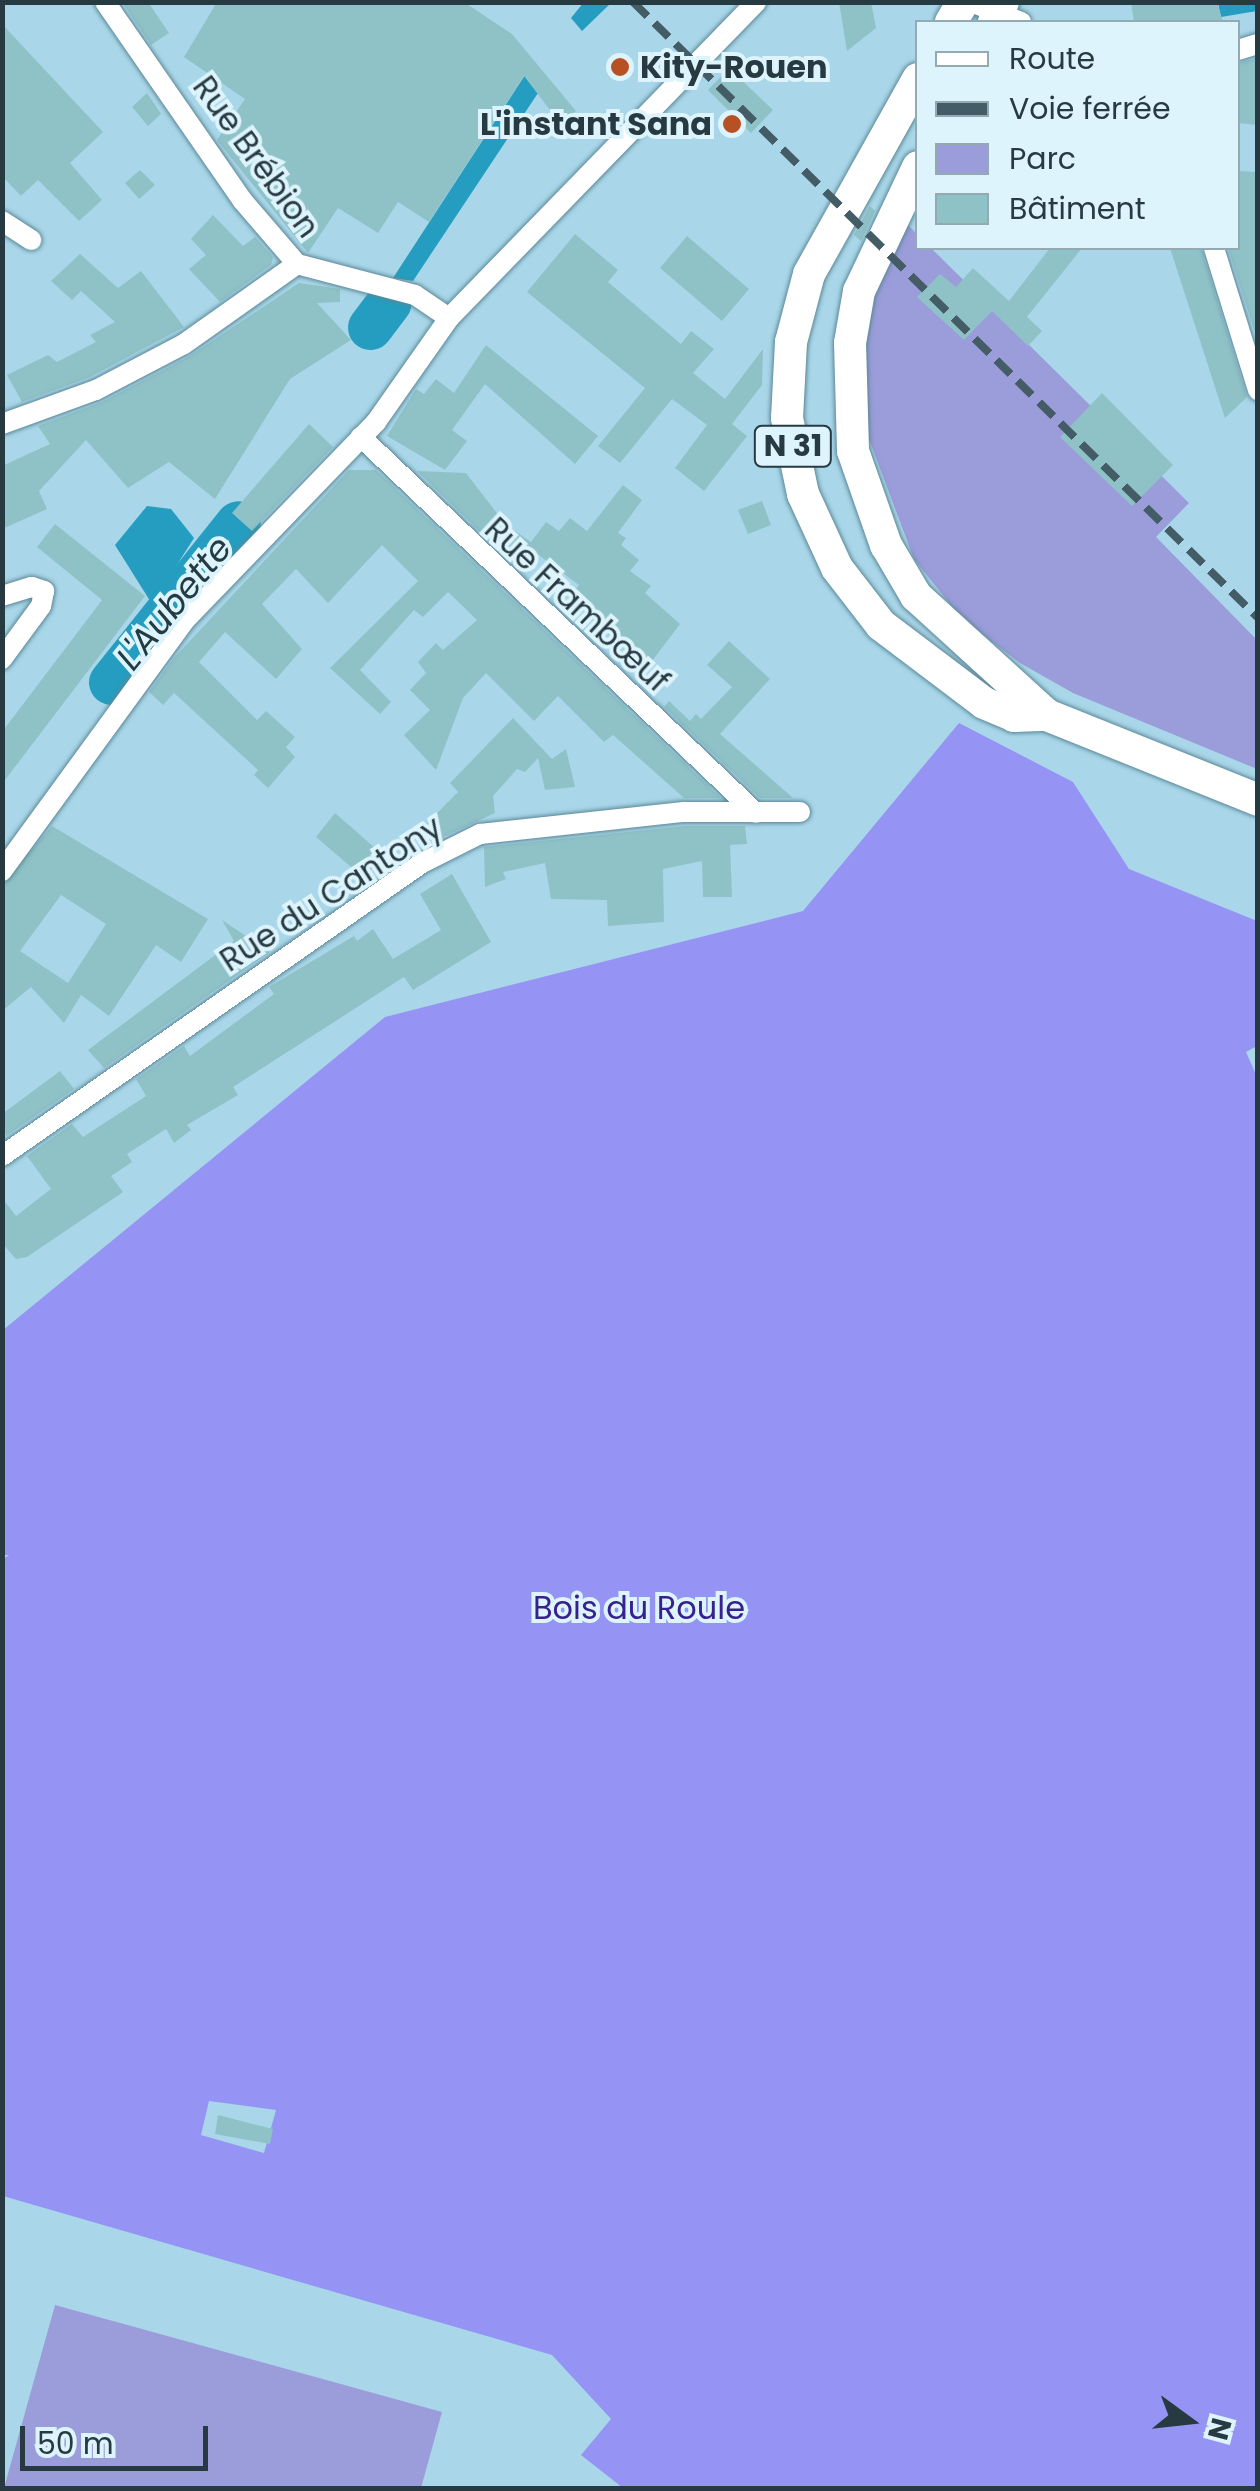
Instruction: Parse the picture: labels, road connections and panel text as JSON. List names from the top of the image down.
{
  "streets": {
    "main road": ["N 31"],
    "street": ["Rue Brébion", "Rue Frambœuf", "Rue du Cantony"]
  },
  "crossings": [
    ["Rue Frambœuf", "Rue du Cantony"]
  ],
  "water": ["L'Aubette"],
  "parks": ["Bois du Roule"],
  "places": ["Kity-Rouen", "L'instant Sana"],
  "legend": [
    "Route",
    "Voie ferrée",
    "Parc",
    "Bâtiment"
  ],
  "scale_bar": "50 m",
  "north": "right"
}
